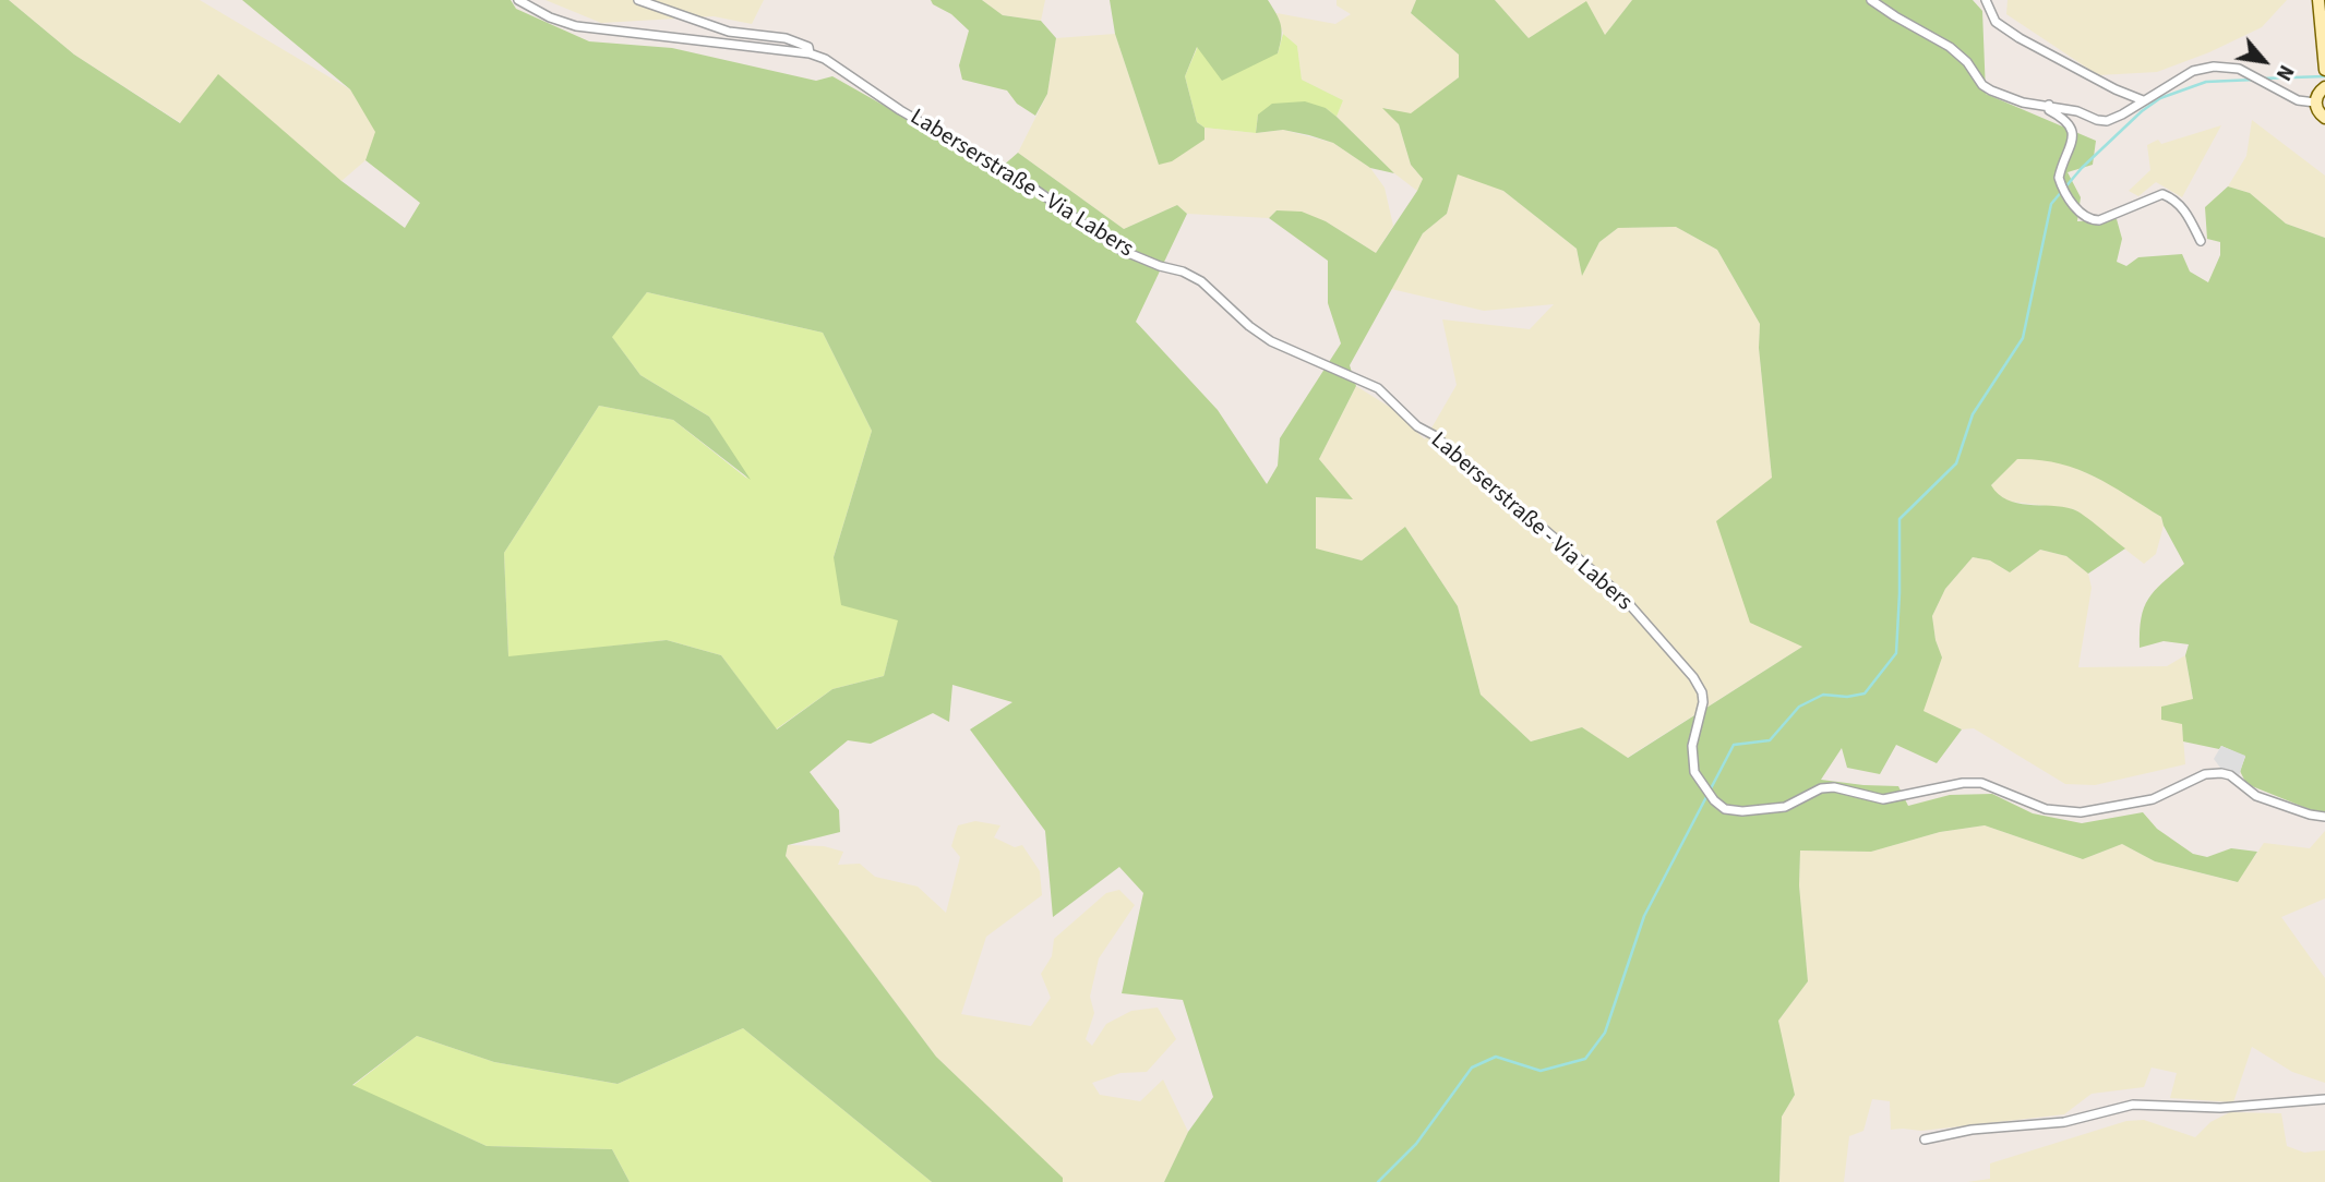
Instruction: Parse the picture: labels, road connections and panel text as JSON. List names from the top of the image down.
{
  "streets": {
    "street": ["Laberserstraße - Via Labers"]
  },
  "north": "bottom right"
}
